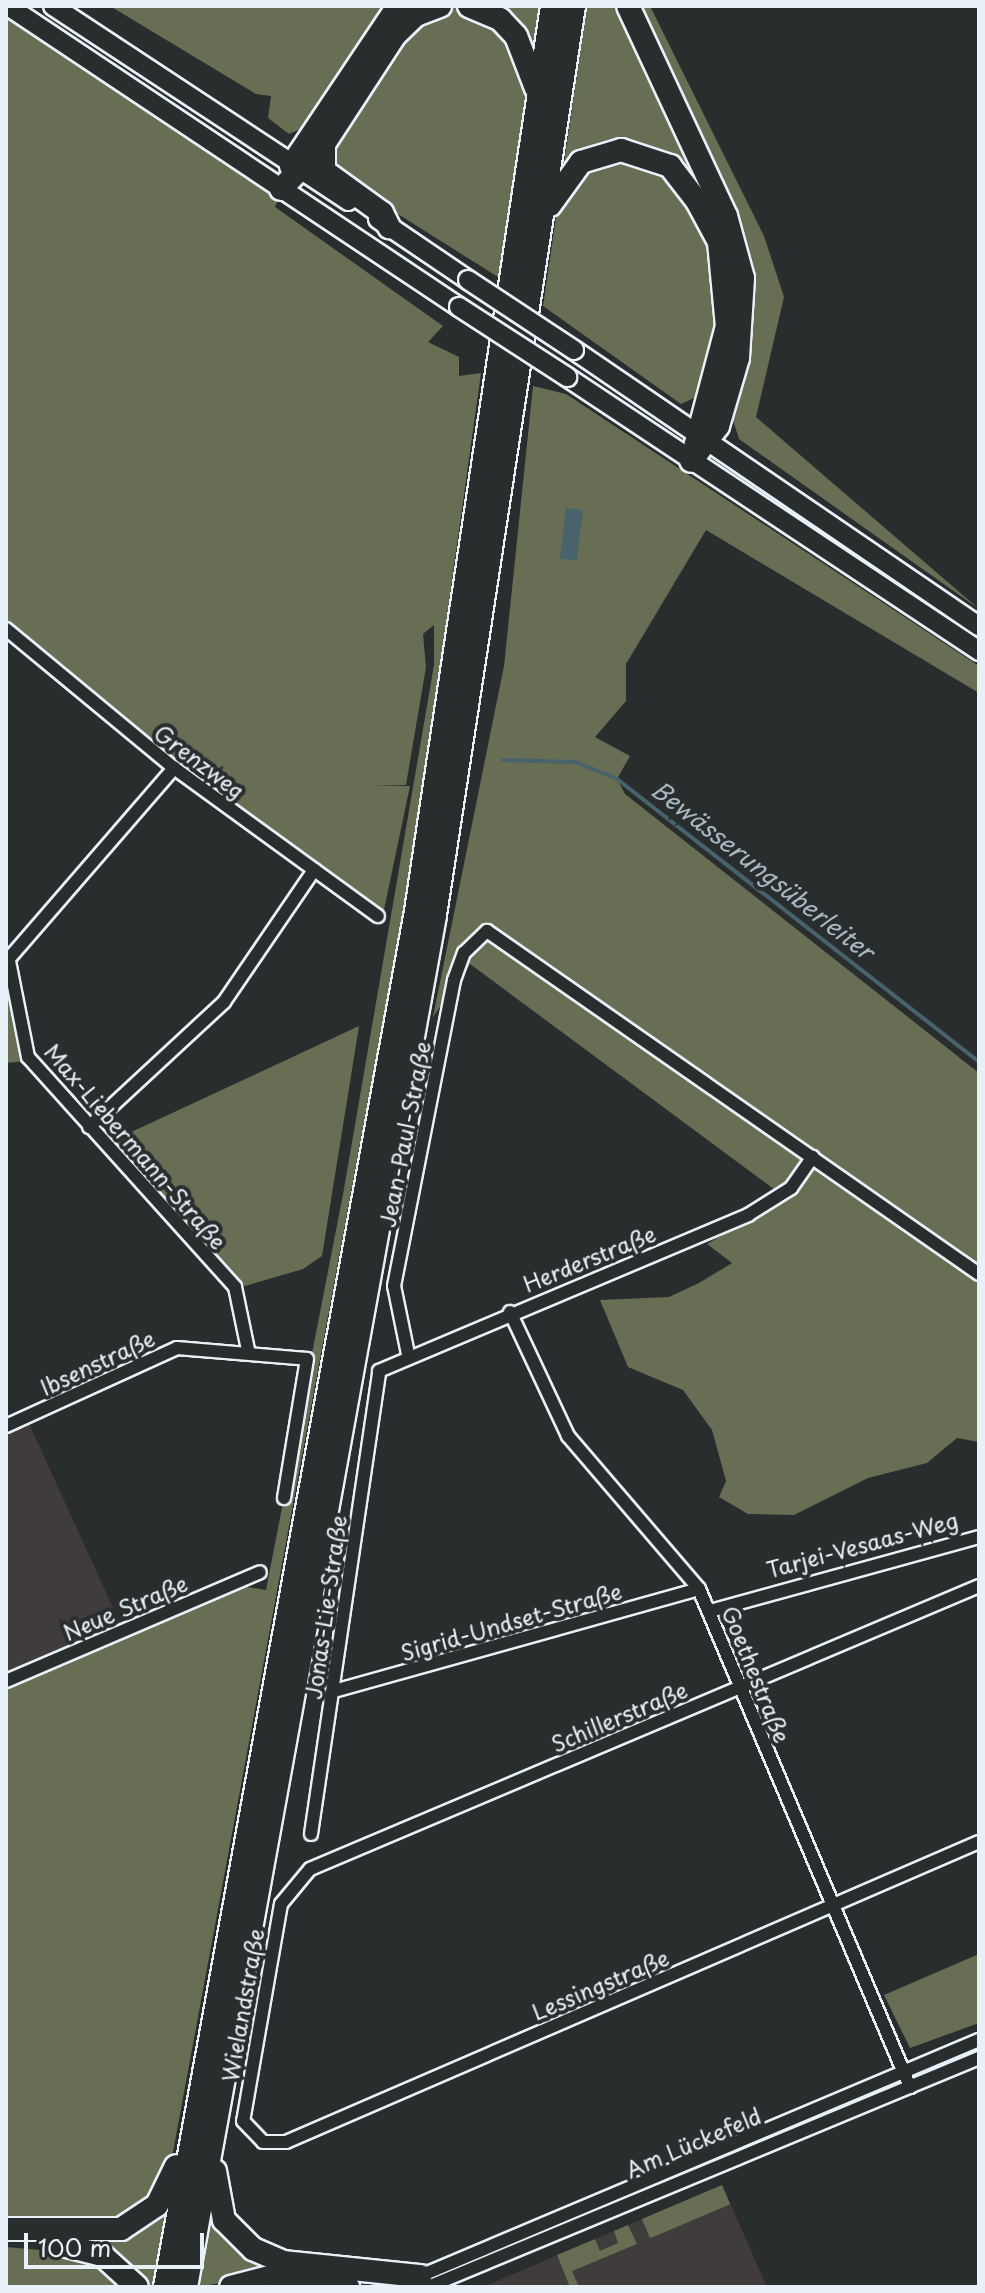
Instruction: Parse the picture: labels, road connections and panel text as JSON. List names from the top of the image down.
{
  "streets": {
    "street": [
      "Grenzweg",
      "Jean-Paul-Straße",
      "Max-Liebermann-Straße",
      "Herderstraße",
      "Ibsenstraße",
      "Tarjei-Vesaas-Weg",
      "Neue Straße",
      "Jonas-Lie-Straße",
      "Sigrid-Undset-Straße",
      "Goethestraße",
      "Schillerstraße",
      "Lessingstraße",
      "Wielandstraße",
      "Am Lückefeld"
    ]
  },
  "crossings": [
    ["Jean-Paul-Straße", "Herderstraße"],
    ["Max-Liebermann-Straße", "Ibsenstraße"],
    ["Herderstraße", "Jonas-Lie-Straße"],
    ["Herderstraße", "Goethestraße"],
    ["Tarjei-Vesaas-Weg", "Goethestraße"],
    ["Jonas-Lie-Straße", "Sigrid-Undset-Straße"],
    ["Sigrid-Undset-Straße", "Goethestraße"],
    ["Goethestraße", "Schillerstraße"],
    ["Goethestraße", "Lessingstraße"],
    ["Goethestraße", "Am Lückefeld"],
    ["Schillerstraße", "Wielandstraße"],
    ["Lessingstraße", "Wielandstraße"]
  ],
  "water": ["Bewässerungsüberleiter"],
  "scale_bar": "100 m"
}
